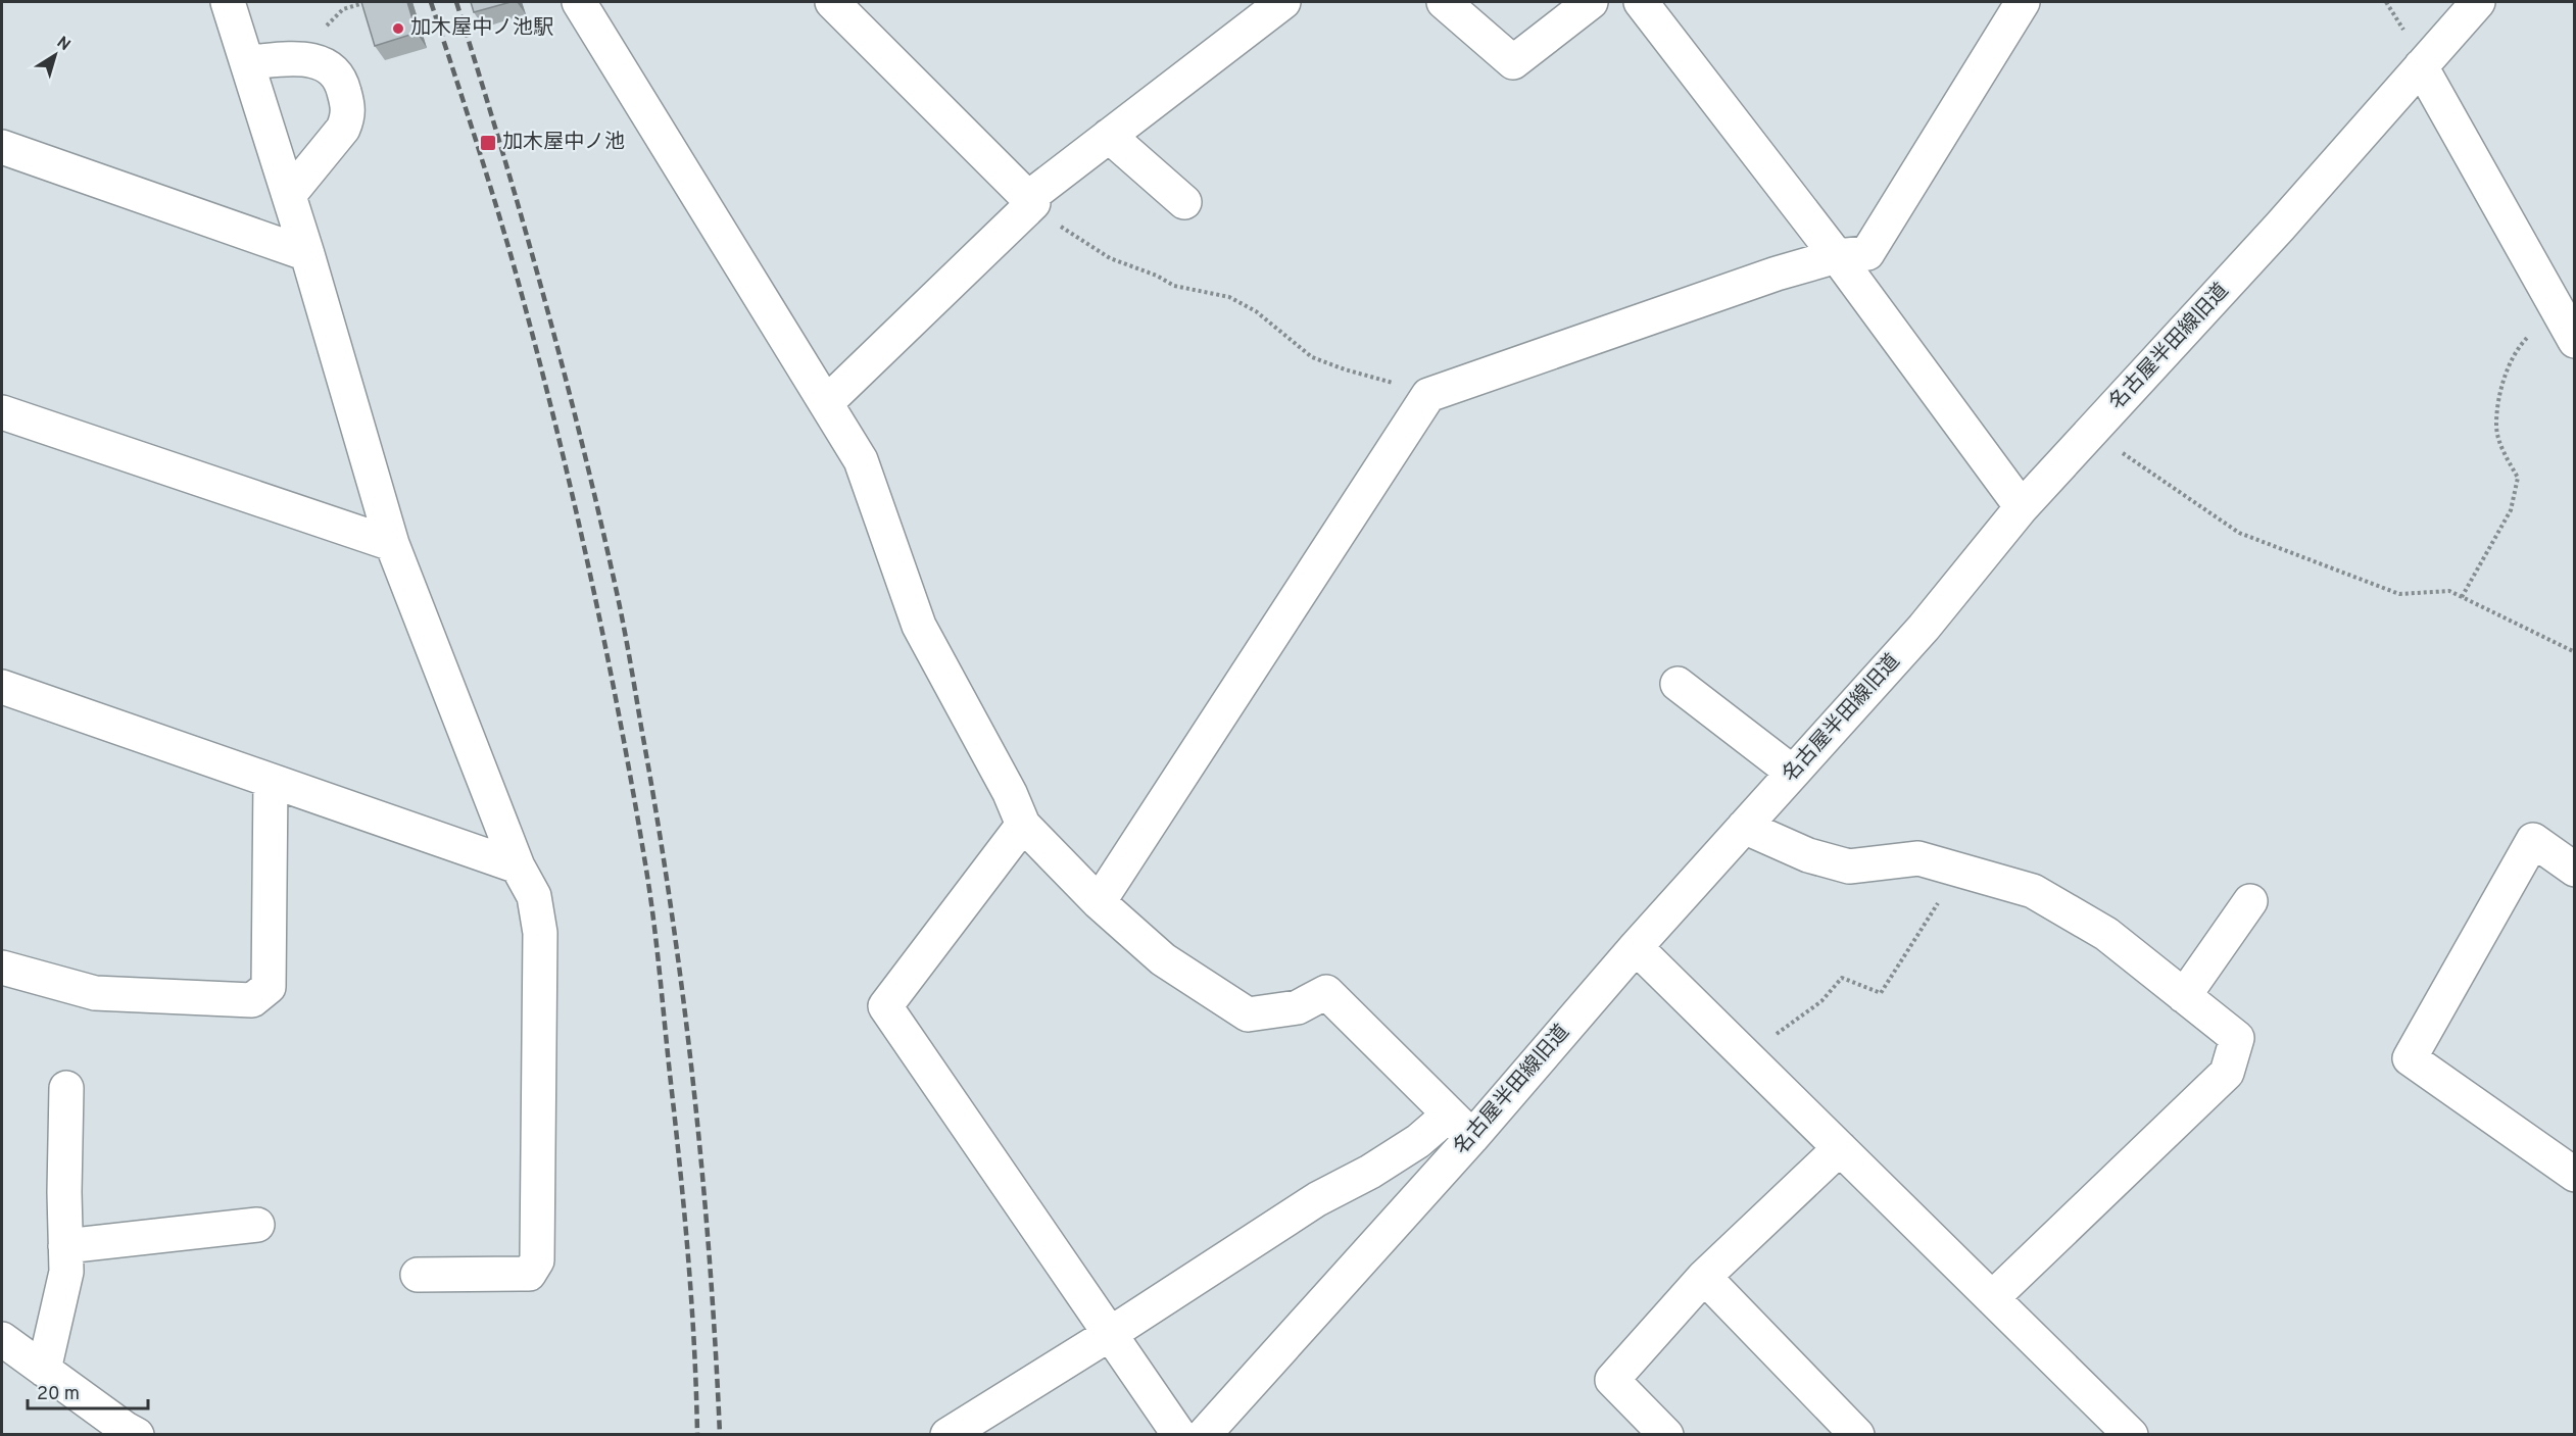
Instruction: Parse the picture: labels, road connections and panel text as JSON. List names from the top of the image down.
{
  "streets": {
    "street": ["名古屋半田線旧道"]
  },
  "places": {
    "other": ["加木屋中ノ池駅"],
    "transit": ["加木屋中ノ池"]
  },
  "scale_bar": "20 m",
  "north": "top right"
}
